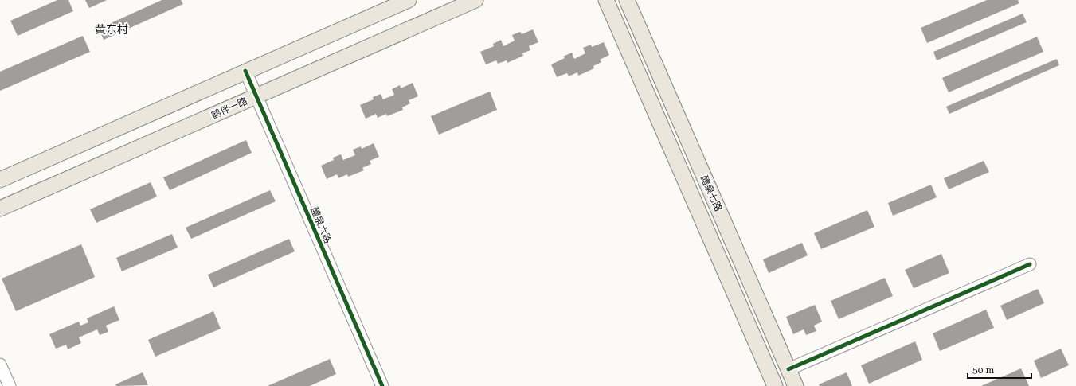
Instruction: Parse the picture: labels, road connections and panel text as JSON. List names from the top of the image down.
{
  "streets": {
    "main road": ["鹤伴一路", "醴泉七路"],
    "street": ["醴泉六路"]
  },
  "crossings": [
    ["鹤伴一路", "醴泉六路"]
  ],
  "districts": ["黄东村"],
  "scale_bar": "50 m"
}
